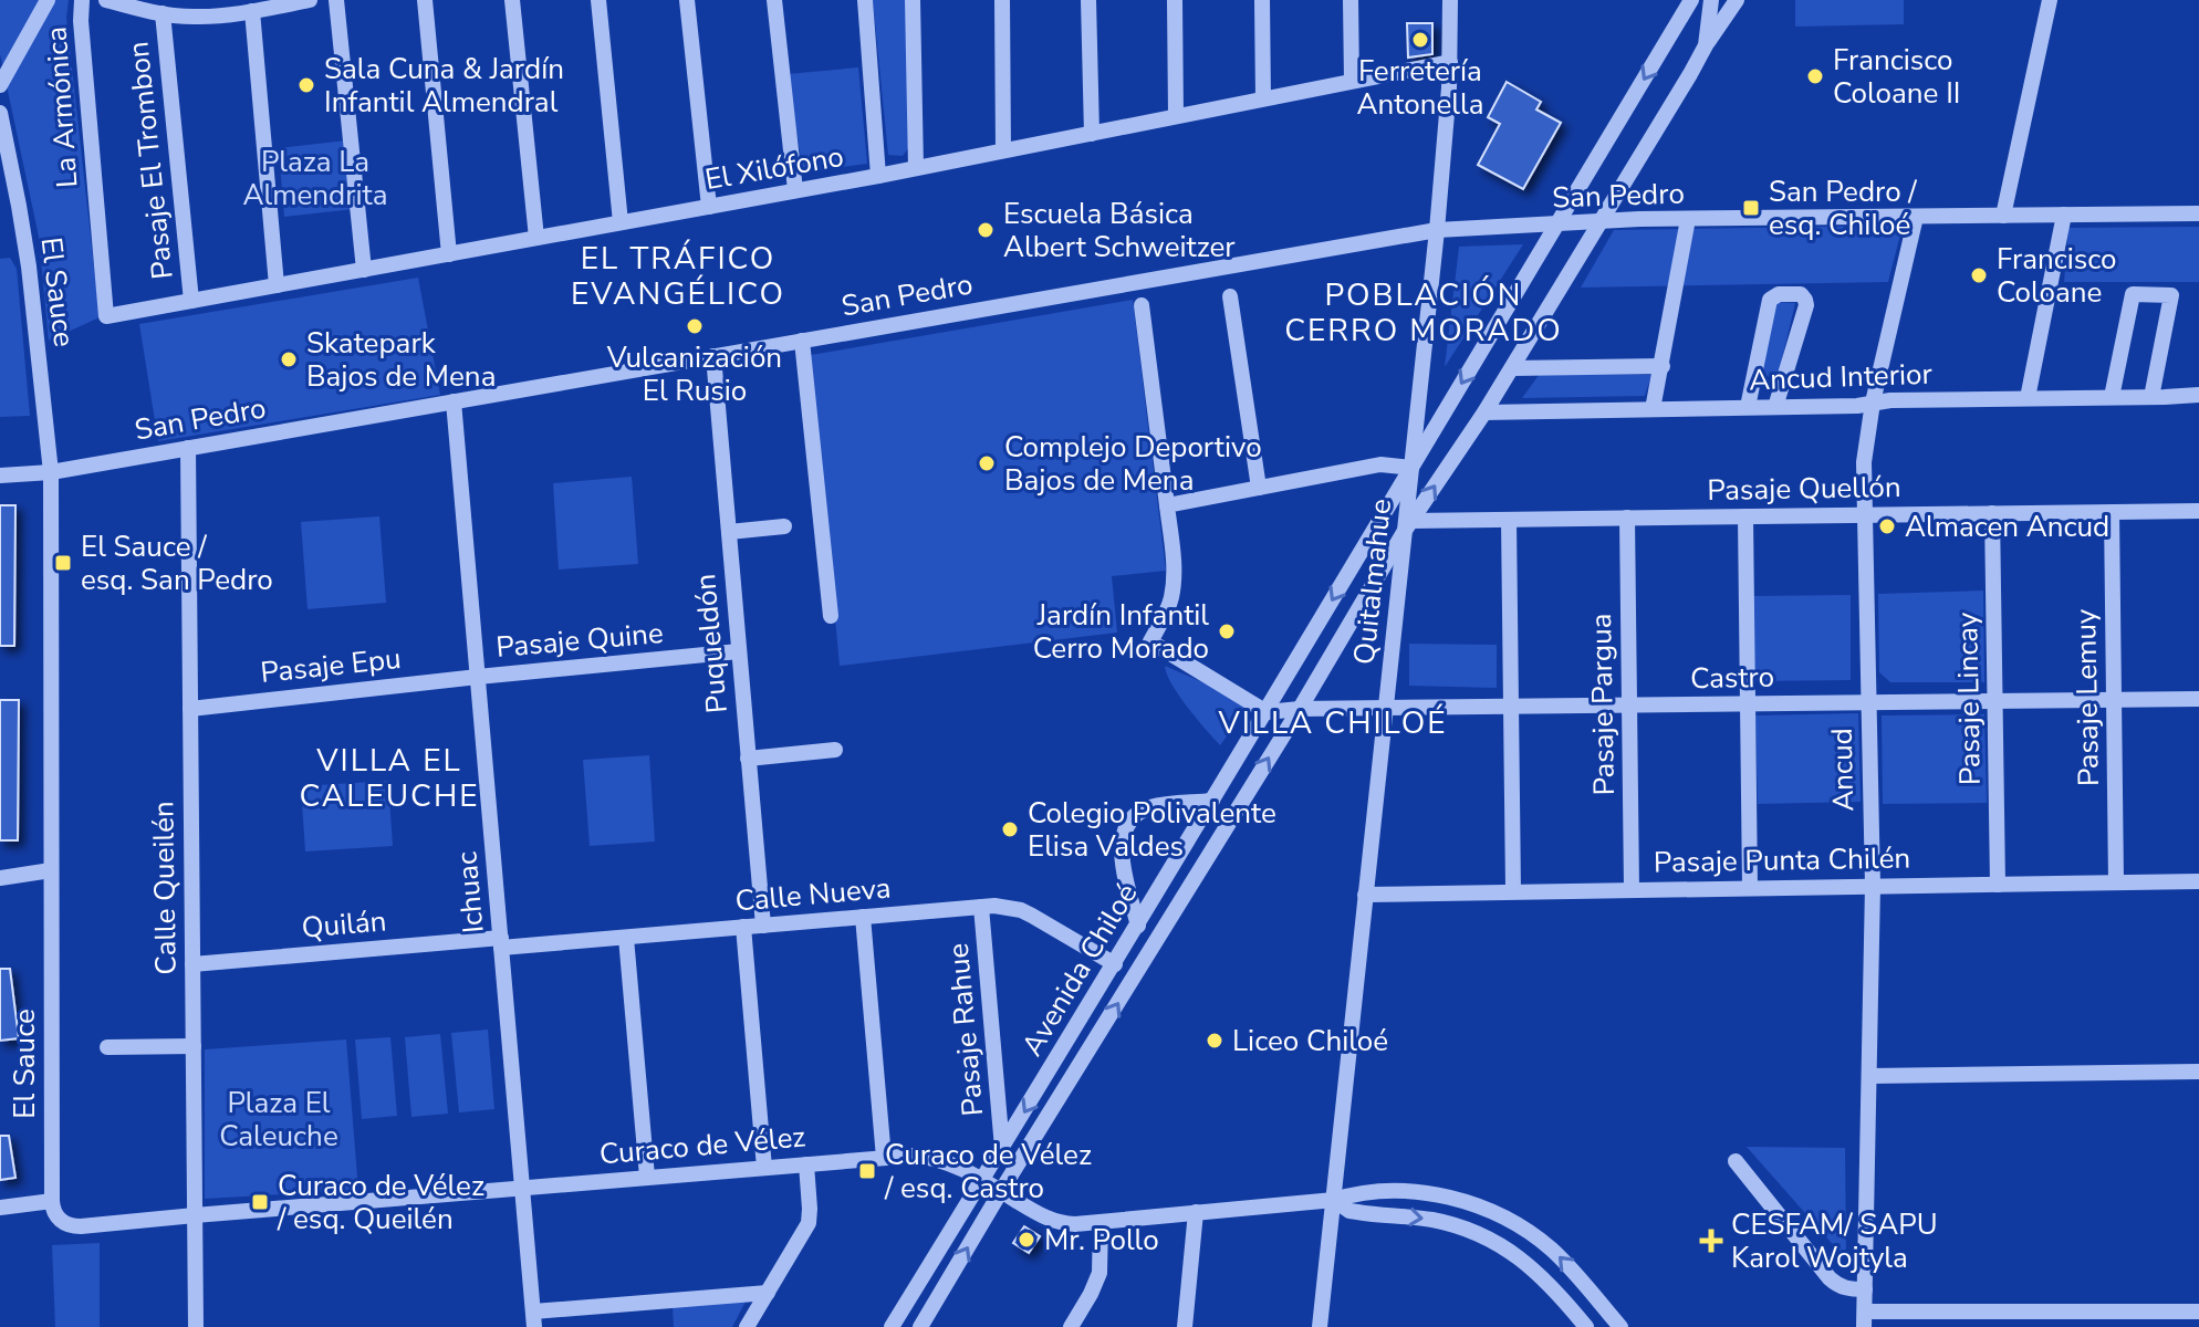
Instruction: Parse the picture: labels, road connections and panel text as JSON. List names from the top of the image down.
{
  "streets": {
    "street": [
      "La Armónica",
      "Pasaje El Trombon",
      "El Xilófono",
      "San Pedro",
      "El Sauce",
      "Ancud Interior",
      "Pasaje Quellón",
      "Quitalmahue",
      "Pasaje Quine",
      "Puqueldón",
      "Pasaje Epu",
      "Castro",
      "Pasaje Lemuy",
      "Pasaje Lincay",
      "Pasaje Pargua",
      "Ancud",
      "Pasaje Punta Chilén",
      "Calle Queilén",
      "Ichuac",
      "Calle Nueva",
      "Quilán",
      "Avenida Chiloé",
      "Pasaje Rahue",
      "Curaco de Vélez"
    ]
  },
  "crossings": [
    ["La Armónica", "El Xilófono"],
    ["Pasaje El Trombon", "El Xilófono"],
    ["El Xilófono", "Quitalmahue"],
    ["San Pedro", "El Sauce"],
    ["San Pedro", "Quitalmahue"],
    ["San Pedro", "Puqueldón"],
    ["San Pedro", "Ancud"],
    ["San Pedro", "Calle Queilén"],
    ["San Pedro", "Ichuac"],
    ["San Pedro", "Avenida Chiloé"],
    ["El Sauce", "Curaco de Vélez"],
    ["Ancud Interior", "Ancud"],
    ["Ancud Interior", "Avenida Chiloé"],
    ["Pasaje Quellón", "Quitalmahue"],
    ["Pasaje Quellón", "Pasaje Lemuy"],
    ["Pasaje Quellón", "Pasaje Lincay"],
    ["Pasaje Quellón", "Pasaje Pargua"],
    ["Pasaje Quellón", "Ancud"],
    ["Pasaje Quellón", "Avenida Chiloé"],
    ["Quitalmahue", "Castro"],
    ["Quitalmahue", "Pasaje Punta Chilén"],
    ["Quitalmahue", "Avenida Chiloé"],
    ["Quitalmahue", "Curaco de Vélez"],
    ["Pasaje Quine", "Puqueldón"],
    ["Pasaje Quine", "Pasaje Epu"],
    ["Pasaje Quine", "Ichuac"],
    ["Puqueldón", "Calle Nueva"],
    ["Pasaje Epu", "Calle Queilén"],
    ["Pasaje Epu", "Ichuac"],
    ["Castro", "Pasaje Lemuy"],
    ["Castro", "Pasaje Lincay"],
    ["Castro", "Pasaje Pargua"],
    ["Castro", "Ancud"],
    ["Castro", "Avenida Chiloé"],
    ["Pasaje Lemuy", "Pasaje Punta Chilén"],
    ["Pasaje Lincay", "Pasaje Punta Chilén"],
    ["Pasaje Pargua", "Pasaje Punta Chilén"],
    ["Ancud", "Pasaje Punta Chilén"],
    ["Calle Queilén", "Quilán"],
    ["Calle Queilén", "Curaco de Vélez"],
    ["Ichuac", "Calle Nueva"],
    ["Ichuac", "Quilán"],
    ["Ichuac", "Curaco de Vélez"],
    ["Calle Nueva", "Quilán"],
    ["Calle Nueva", "Avenida Chiloé"],
    ["Calle Nueva", "Pasaje Rahue"],
    ["Avenida Chiloé", "Pasaje Rahue"],
    ["Avenida Chiloé", "Curaco de Vélez"]
  ],
  "districts": [
    "EL TRÁFICO EVANGÉLICO",
    "POBLACIÓN CERRO MORADO",
    "VILLA CHILOÉ",
    "VILLA EL CALEUCHE"
  ],
  "parks": ["Plaza La Almendrita", "Plaza El Caleuche"],
  "places": {
    "other": [
      "Ferretería Antonella",
      "Francisco Coloane II",
      "Sala Cuna & Jardín Infantil Almendral",
      "Escuela Básica Albert Schweitzer",
      "Francisco Coloane",
      "Vulcanización El Rusio",
      "Skatepark Bajos de Mena",
      "Complejo Deportivo Bajos de Mena",
      "Almacen Ancud",
      "Jardín Infantil Cerro Morado",
      "Colegio Polivalente Elisa Valdes",
      "Liceo Chiloé",
      "Mr. Pollo"
    ],
    "transit": [
      "San Pedro / esq. Chiloé",
      "El Sauce / esq. San Pedro",
      "Curaco de Vélez / esq. Castro",
      "Curaco de Vélez / esq. Queilén"
    ],
    "health": ["CESFAM/ SAPU Karol Wojtyla"]
  }
}
